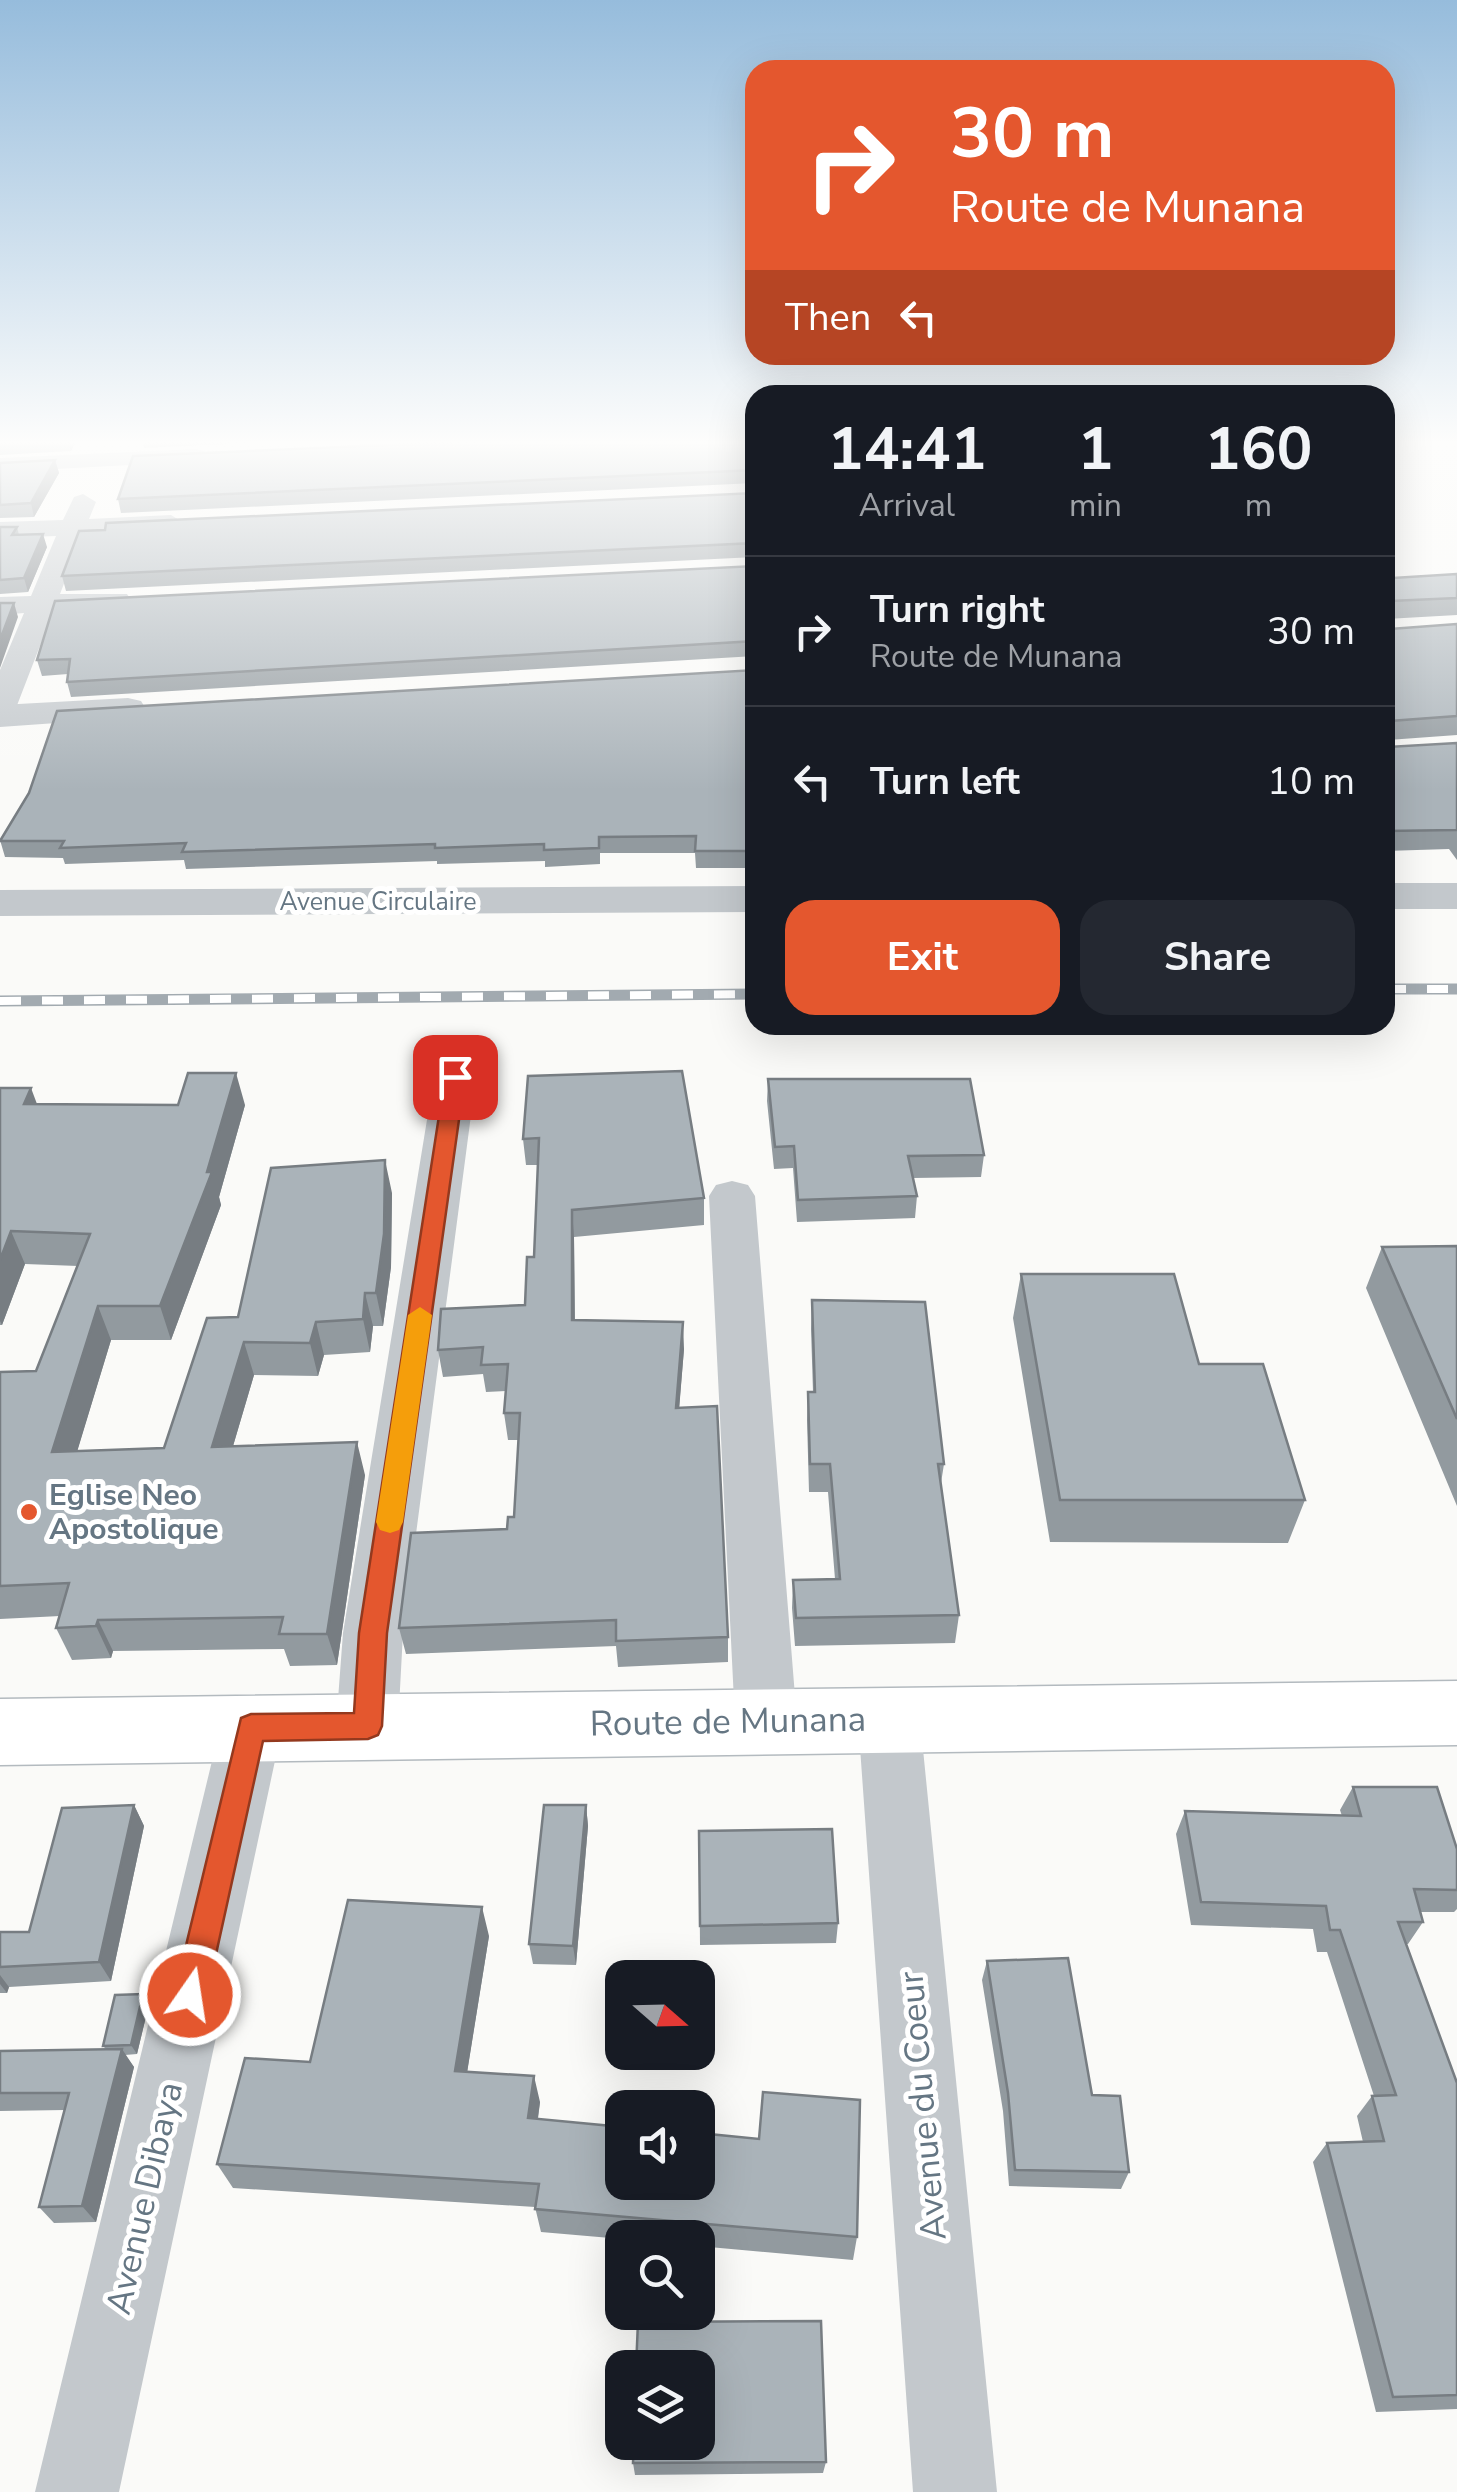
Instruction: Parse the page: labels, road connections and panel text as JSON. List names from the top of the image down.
{
  "streets": {
    "main road": ["Route de Munana"],
    "street": ["Avenue Circulaire", "Avenue du Coeur", "Avenue Dibaya"]
  },
  "crossings": [
    ["Route de Munana", "Avenue du Coeur"],
    ["Route de Munana", "Avenue Dibaya"]
  ],
  "places": ["Eglise Neo Apostolique"],
  "north": "right",
  "page": {
    "turn": ["30 m", "Route de Munana"],
    "then": "Then",
    "eta": [
      "14:41",
      "Arrival",
      "1",
      "min",
      "160",
      "m"
    ],
    "list": [
      {
        "name": "Turn right",
        "note": "Route de Munana",
        "value": "30 m"
      },
      {
        "name": "Turn left",
        "value": "10 m"
      }
    ],
    "buttons": ["Exit", "Share"]
  }
}
